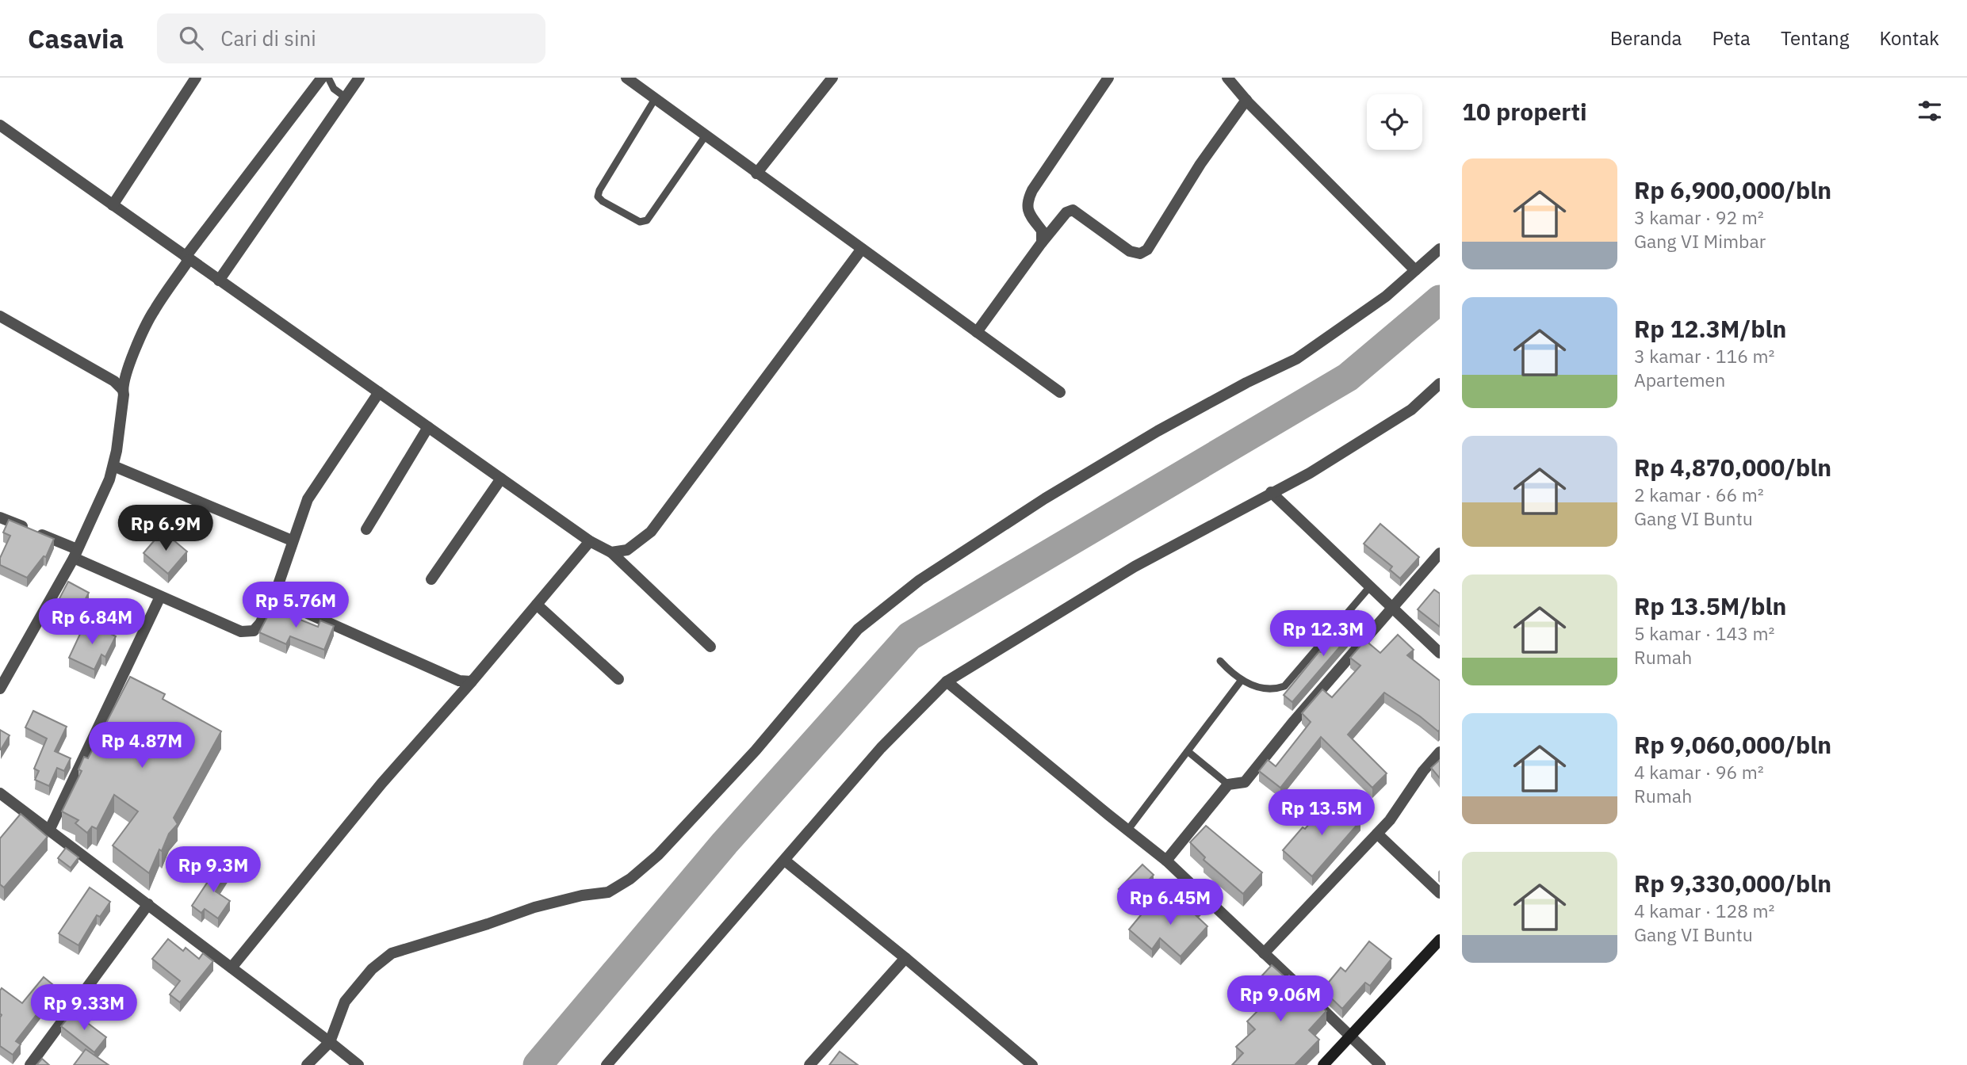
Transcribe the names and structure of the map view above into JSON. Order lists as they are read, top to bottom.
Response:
{
  "page": {
    "header": "Casavia",
    "search": "Cari di sini",
    "nav": [
      "Beranda",
      "Peta",
      "Tentang",
      "Kontak"
    ],
    "heading": "10 properti",
    "list": [
      {
        "name": "Rp 6,900,000/bln",
        "note": "3 kamar · 92 m² · Gang VI Mimbar"
      },
      {
        "name": "Rp 12.3M/bln",
        "note": "3 kamar · 116 m² · Apartemen"
      },
      {
        "name": "Rp 4,870,000/bln",
        "note": "2 kamar · 66 m² · Gang VI Buntu"
      },
      {
        "name": "Rp 13.5M/bln",
        "note": "5 kamar · 143 m² · Rumah"
      },
      {
        "name": "Rp 9,060,000/bln",
        "note": "4 kamar · 96 m² · Rumah"
      },
      {
        "name": "Rp 9,330,000/bln",
        "note": "4 kamar · 128 m² · Gang VI Buntu"
      }
    ],
    "price": [
      "Rp 6.9M",
      "Rp 5.76M",
      "Rp 6.84M",
      "Rp 12.3M",
      "Rp 4.87M",
      "Rp 13.5M",
      "Rp 9.3M",
      "Rp 6.45M",
      "Rp 9.06M",
      "Rp 9.33M"
    ]
  }
}
